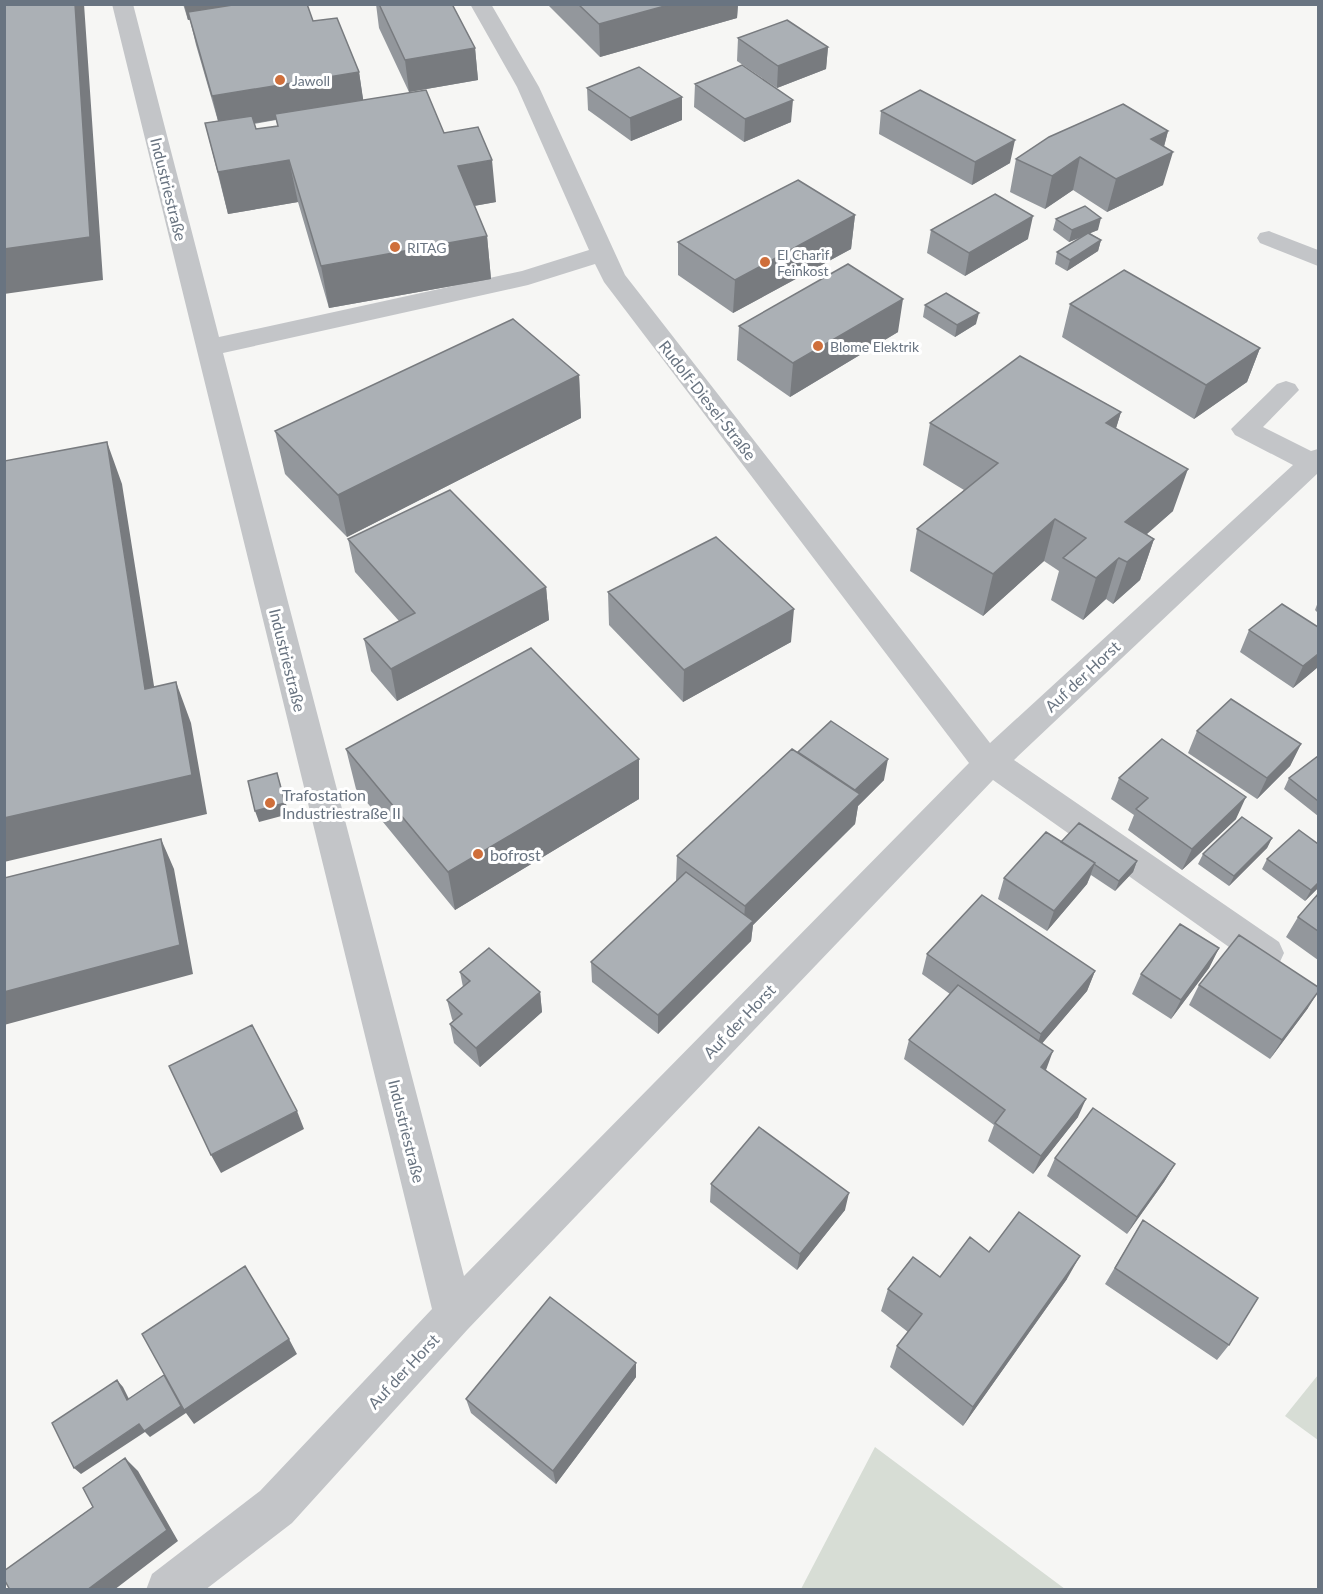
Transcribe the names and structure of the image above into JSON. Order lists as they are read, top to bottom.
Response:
{
  "streets": {
    "street": ["Industriestraße", "Rudolf-Diesel-Straße", "Auf der Horst"]
  },
  "crossings": [
    ["Industriestraße", "Auf der Horst"],
    ["Rudolf-Diesel-Straße", "Auf der Horst"]
  ],
  "places": [
    "Jawoll",
    "RITAG",
    "El Charif Feinkost",
    "Blome Elektrik",
    "Trafostation Industriestraße II",
    "bofrost"
  ]
}
